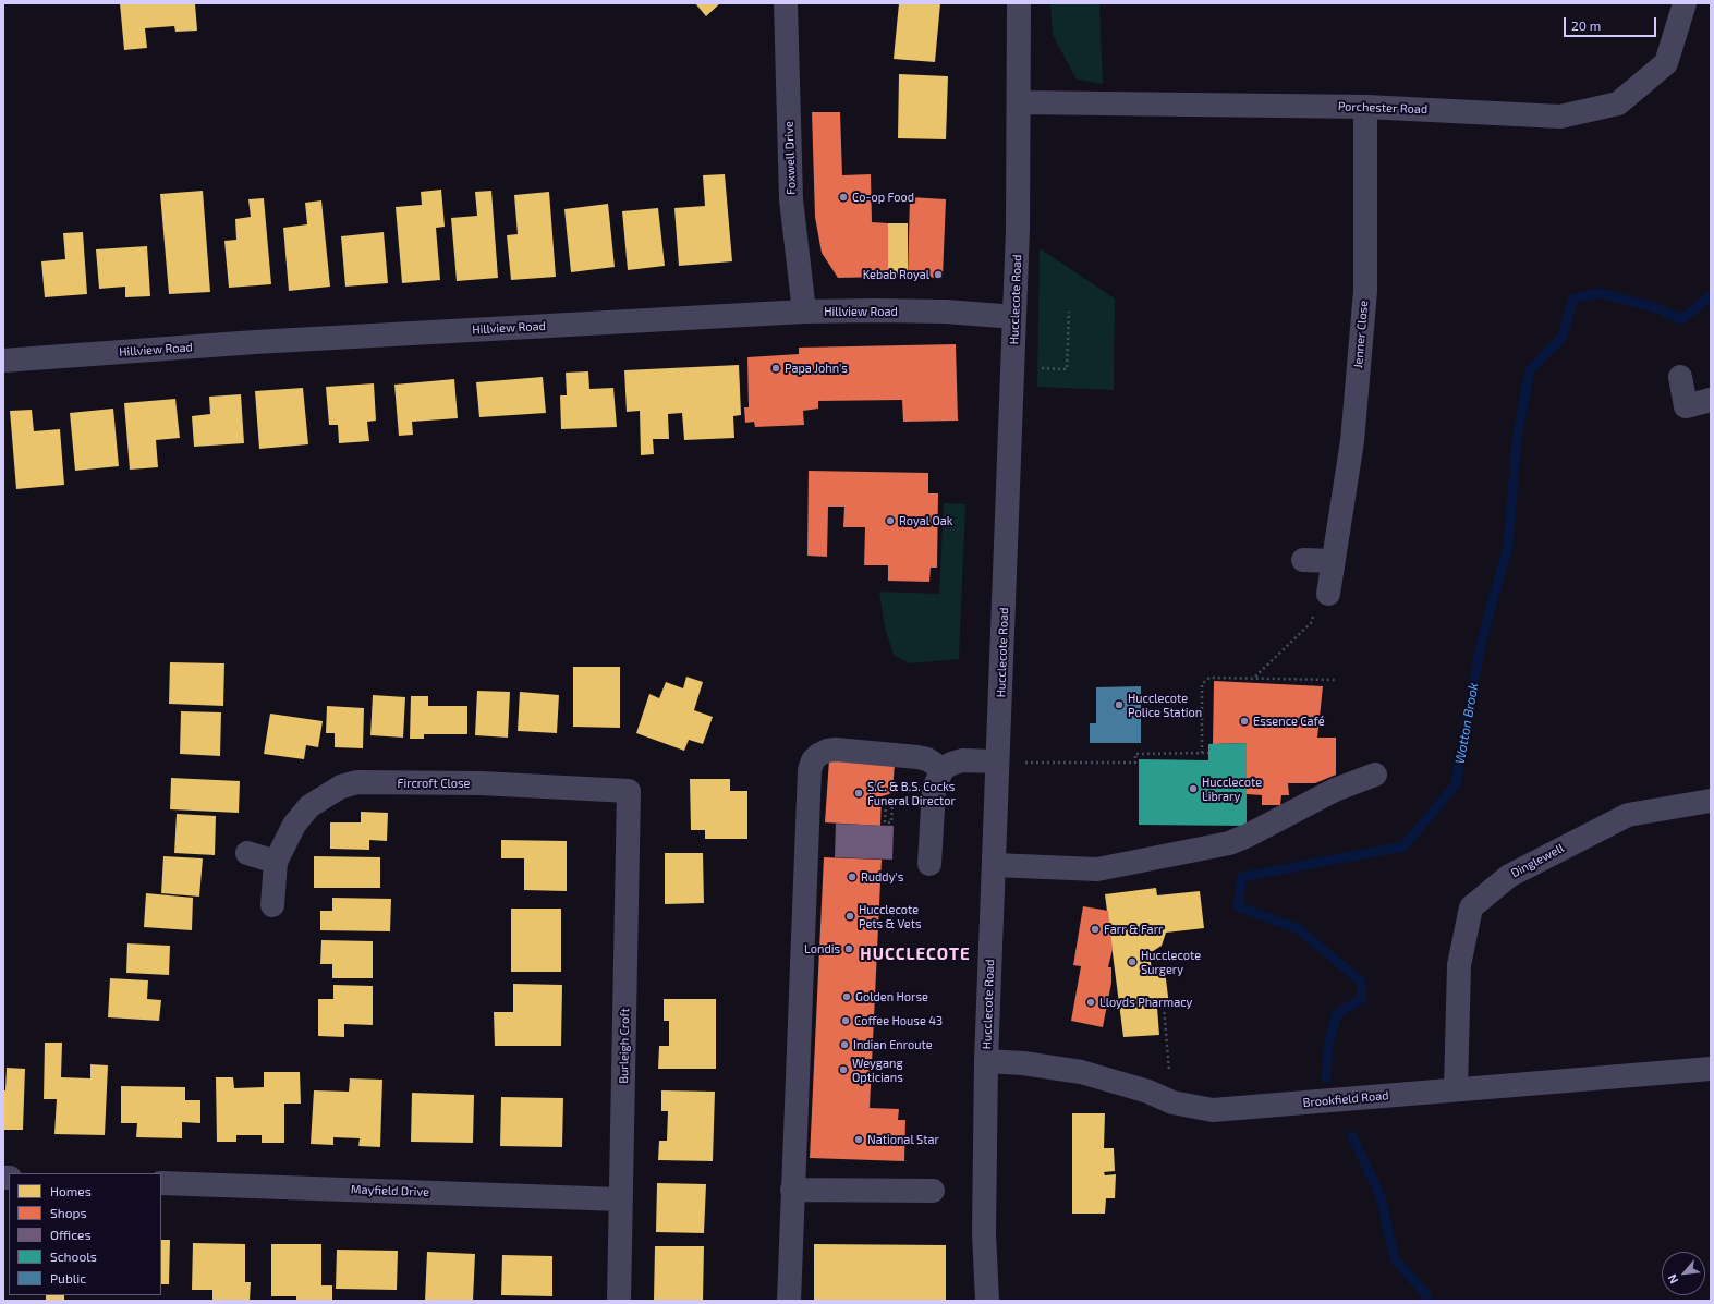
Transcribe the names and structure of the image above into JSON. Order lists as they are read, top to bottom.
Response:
{
  "streets": {
    "street": [
      "Porchester Road",
      "Foxwell Drive",
      "Hucclecote Road",
      "Hillview Road",
      "Jenner Close",
      "Fircroft Close",
      "Dinglewell",
      "Burleigh Croft",
      "Brookfield Road",
      "Mayfield Drive"
    ]
  },
  "crossings": [
    ["Porchester Road", "Hucclecote Road"],
    ["Porchester Road", "Jenner Close"],
    ["Foxwell Drive", "Hillview Road"],
    ["Hucclecote Road", "Hillview Road"],
    ["Hucclecote Road", "Brookfield Road"],
    ["Fircroft Close", "Burleigh Croft"],
    ["Dinglewell", "Brookfield Road"],
    ["Burleigh Croft", "Mayfield Drive"]
  ],
  "districts": ["HUCCLECOTE"],
  "water": ["Wotton Brook"],
  "places": [
    "Co-op Food",
    "Kebab Royal",
    "Papa John's",
    "Royal Oak",
    "Hucclecote Police Station",
    "Essence Café",
    "Hucclecote Library",
    "S.C. & B.S. Cocks Funeral Director",
    "Ruddy's",
    "Hucclecote Pets & Vets",
    "Farr & Farr",
    "Londis",
    "Hucclecote Surgery",
    "Golden Horse",
    "Lloyds Pharmacy",
    "Coffee House 43",
    "Indian Enroute",
    "Weygang Opticians",
    "National Star"
  ],
  "legend": [
    "Homes",
    "Shops",
    "Offices",
    "Schools",
    "Public"
  ],
  "scale_bar": "20 m",
  "north": "bottom left"
}
